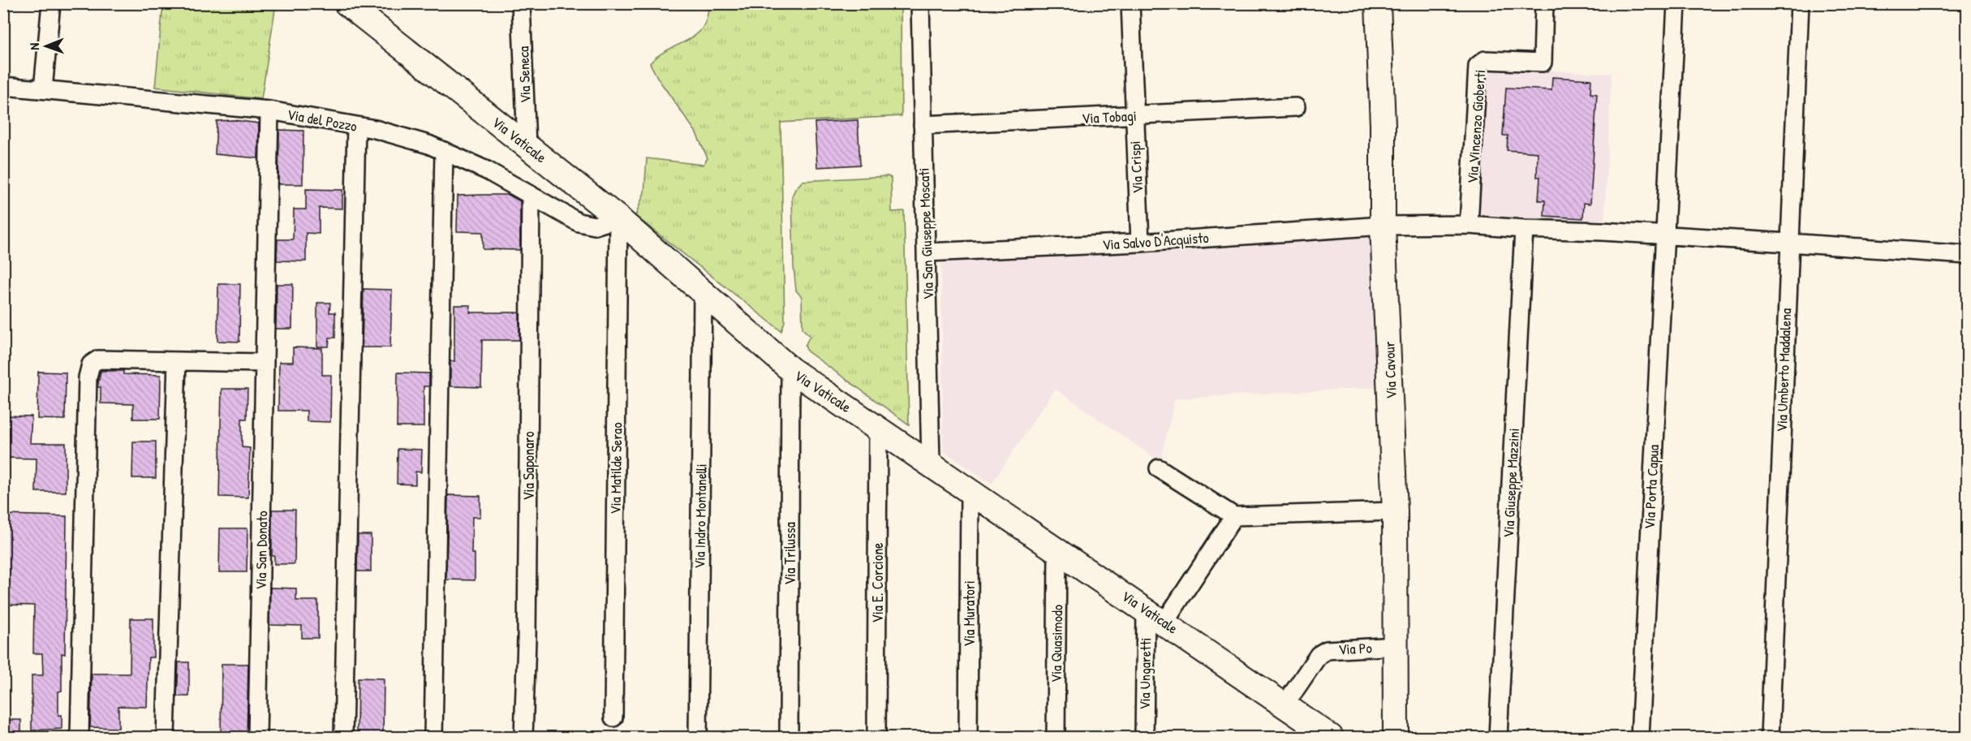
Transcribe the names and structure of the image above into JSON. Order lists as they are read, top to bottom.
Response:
{
  "streets": {
    "street": [
      "Via Seneca",
      "Via Tobagi",
      "Via del Pozzo",
      "Via Vincenzo Gioberti",
      "Via Vaticale",
      "Via Crispi",
      "Via San Giuseppe Moscati",
      "Via Salvo D'Acquisto",
      "Via Cavour",
      "Via Umberto Maddalena",
      "Via Saponaro",
      "Via Matilde Serao",
      "Via Giuseppe Mazzini",
      "Via Porta Capua",
      "Via Indro Montanelli",
      "Via San Donato",
      "Via Trilussa",
      "Via E. Corcione",
      "Via Muratori",
      "Via Quasimodo",
      "Via Po",
      "Via Ungaretti"
    ]
  },
  "crossings": [
    ["Via Seneca", "Via Vaticale"],
    ["Via Tobagi", "Via Crispi"],
    ["Via Tobagi", "Via San Giuseppe Moscati"],
    ["Via del Pozzo", "Via Vaticale"],
    ["Via del Pozzo", "Via Saponaro"],
    ["Via del Pozzo", "Via Matilde Serao"],
    ["Via del Pozzo", "Via San Donato"],
    ["Via Vincenzo Gioberti", "Via Salvo D'Acquisto"],
    ["Via Vaticale", "Via San Giuseppe Moscati"],
    ["Via Vaticale", "Via Matilde Serao"],
    ["Via Vaticale", "Via Indro Montanelli"],
    ["Via Vaticale", "Via Trilussa"],
    ["Via Vaticale", "Via E. Corcione"],
    ["Via Vaticale", "Via Muratori"],
    ["Via Vaticale", "Via Quasimodo"],
    ["Via Vaticale", "Via Po"],
    ["Via Vaticale", "Via Ungaretti"],
    ["Via Crispi", "Via Salvo D'Acquisto"],
    ["Via San Giuseppe Moscati", "Via Salvo D'Acquisto"],
    ["Via Salvo D'Acquisto", "Via Cavour"],
    ["Via Salvo D'Acquisto", "Via Umberto Maddalena"],
    ["Via Salvo D'Acquisto", "Via Giuseppe Mazzini"],
    ["Via Salvo D'Acquisto", "Via Porta Capua"],
    ["Via Cavour", "Via Po"]
  ],
  "north": "left"
}
